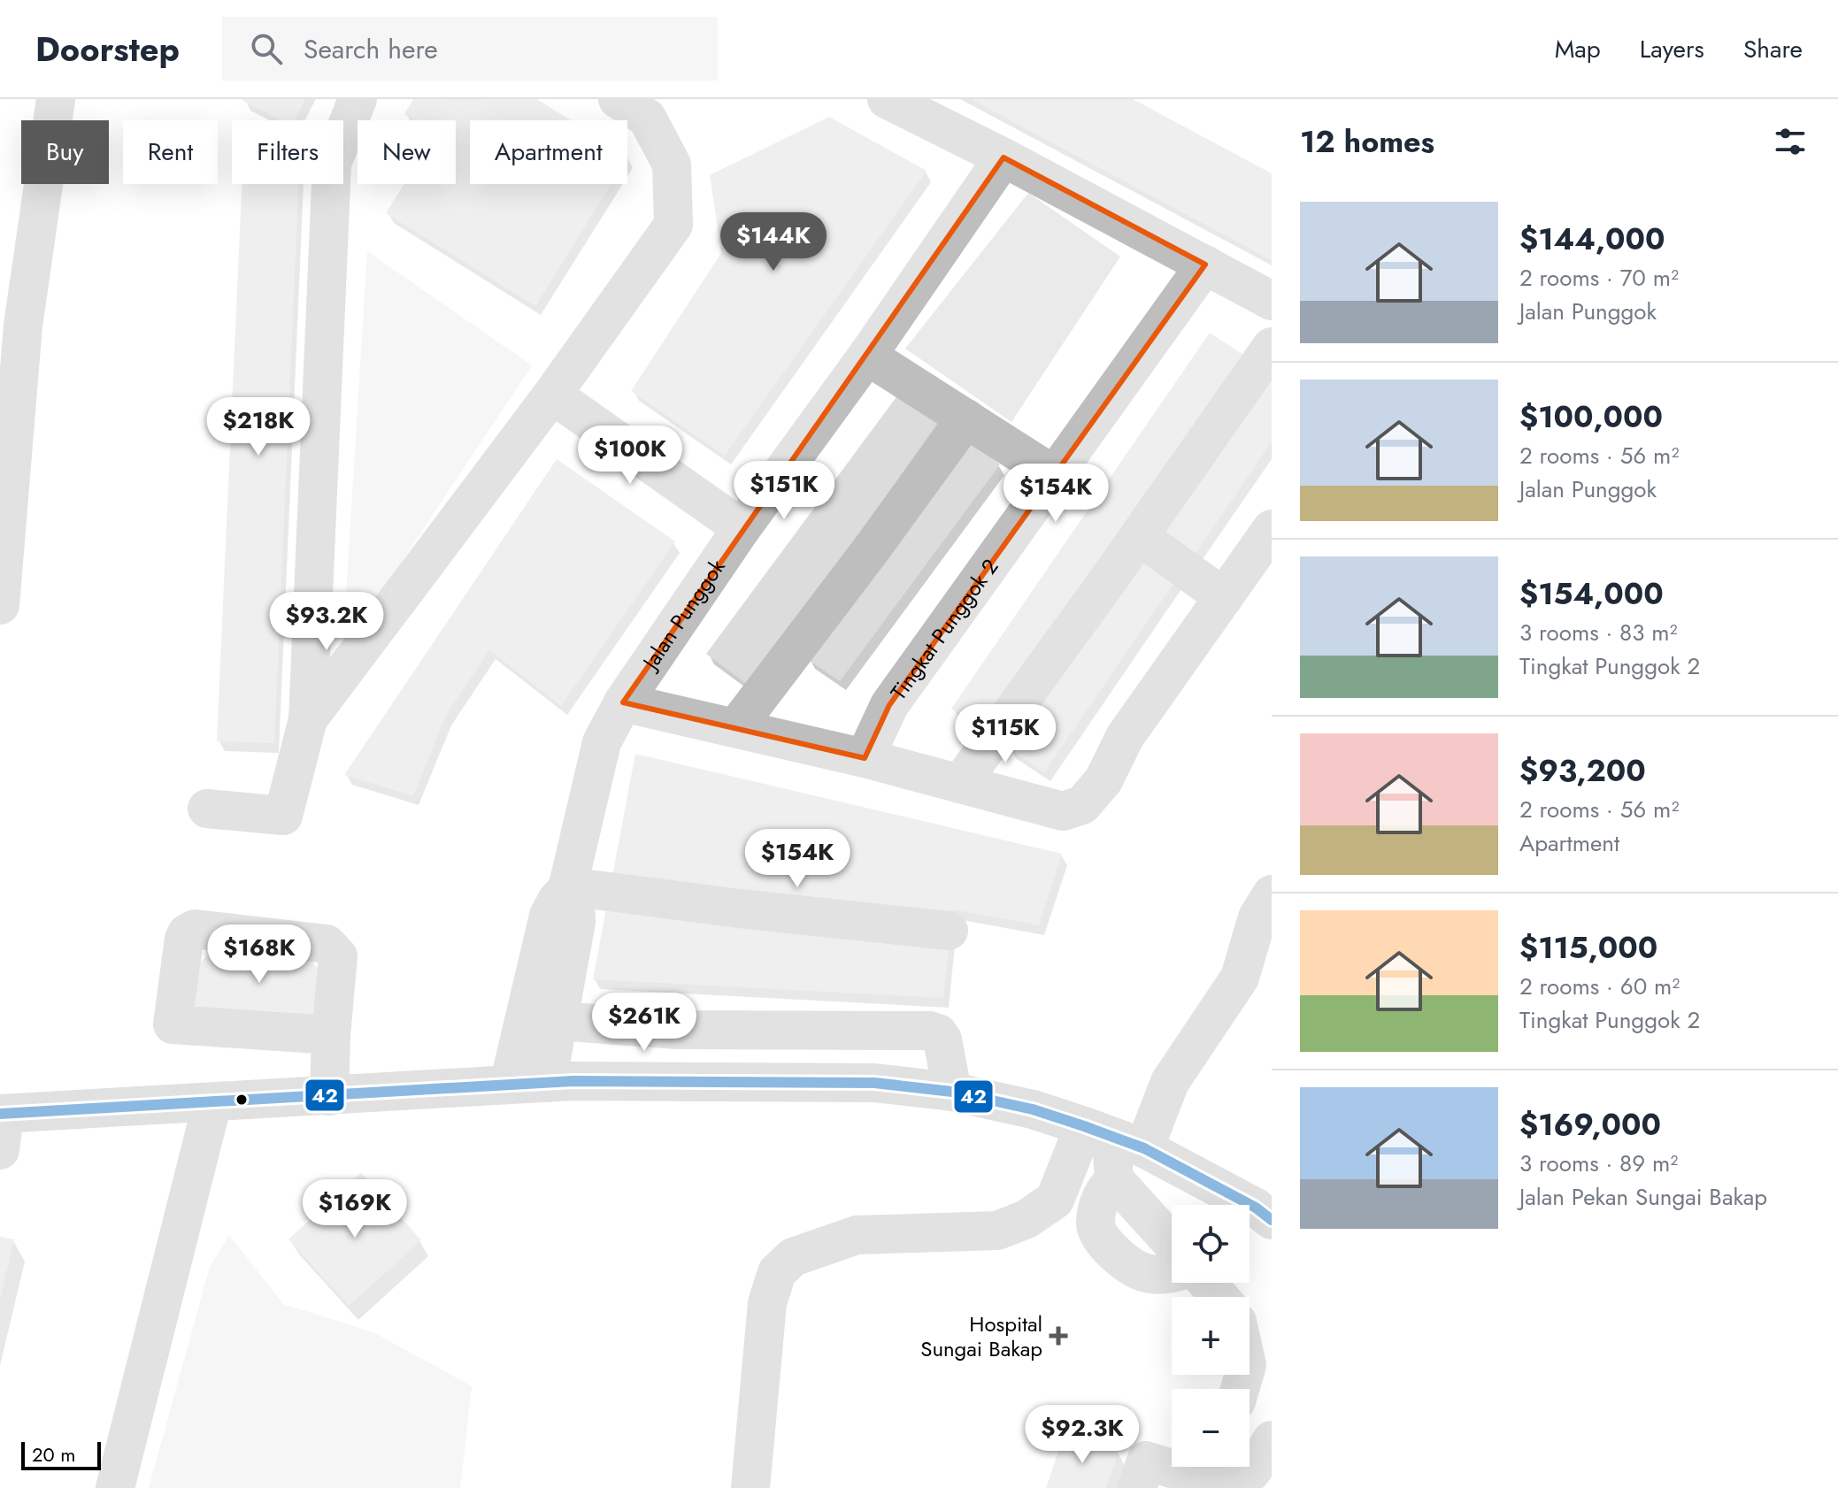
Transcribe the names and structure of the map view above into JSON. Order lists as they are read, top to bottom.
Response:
{
  "streets": {
    "street": ["Jalan Punggok", "Tingkat Punggok 2"]
  },
  "places": {
    "health": ["Hospital Sungai Bakap"]
  },
  "lines": ["transit line 42"],
  "scale_bar": "20 m",
  "page": {
    "header": "Doorstep",
    "search": "Search here",
    "nav": ["Map", "Layers", "Share"],
    "heading": "12 homes",
    "chip": [
      "Buy",
      "Rent",
      "Filters",
      "New",
      "Apartment"
    ],
    "list": [
      {
        "name": "$144,000",
        "note": "2 rooms · 70 m² · Jalan Punggok"
      },
      {
        "name": "$100,000",
        "note": "2 rooms · 56 m² · Jalan Punggok"
      },
      {
        "name": "$154,000",
        "note": "3 rooms · 83 m² · Tingkat Punggok 2"
      },
      {
        "name": "$93,200",
        "note": "2 rooms · 56 m² · Apartment"
      },
      {
        "name": "$115,000",
        "note": "2 rooms · 60 m² · Tingkat Punggok 2"
      },
      {
        "name": "$169,000",
        "note": "3 rooms · 89 m² · Jalan Pekan Sungai Bakap"
      }
    ],
    "price": [
      "$144K",
      "$218K",
      "$100K",
      "$151K",
      "$154K",
      "$93.2K",
      "$115K",
      "$154K",
      "$168K",
      "$261K",
      "$169K",
      "$92.3K"
    ],
    "map_buttons": ["+", "−"],
    "scale": "20 m"
  }
}
